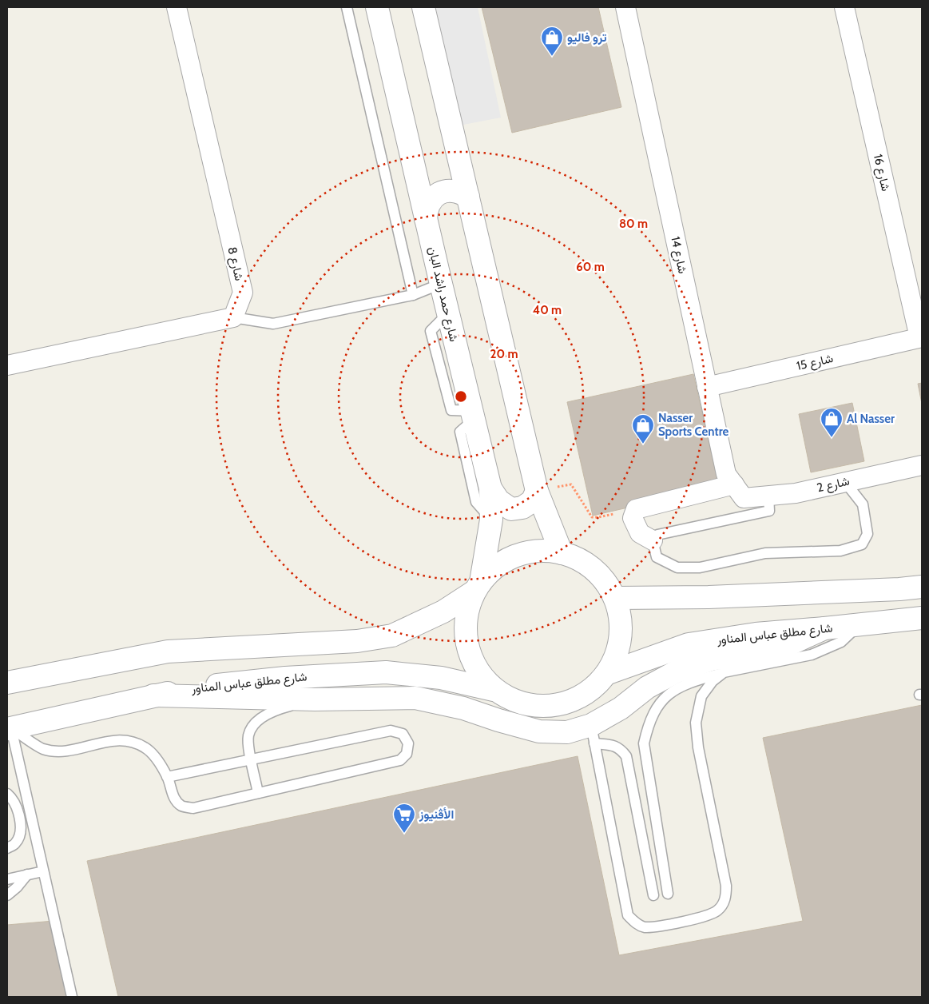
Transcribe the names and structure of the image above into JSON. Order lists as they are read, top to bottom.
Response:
{
  "streets": {
    "street": [
      "شارع 16",
      "شارع 14",
      "شارع 8",
      "شارع حمد راشد البان",
      "شارع 15",
      "شارع 2",
      "شارع مطلق عباس المناور"
    ]
  },
  "crossings": [
    ["شارع 16", "شارع 15"],
    ["شارع 14", "شارع 15"],
    ["شارع 14", "شارع 2"],
    ["شارع حمد راشد البان", "شارع مطلق عباس المناور"]
  ],
  "places": {
    "shop": ["ترو فاليو", "Al Nasser", "Nasser Sports Centre"],
    "supermarket": ["الأڤنيوز"]
  },
  "rings": [
    "80 m",
    "60 m",
    "40 m",
    "20 m"
  ]
}
